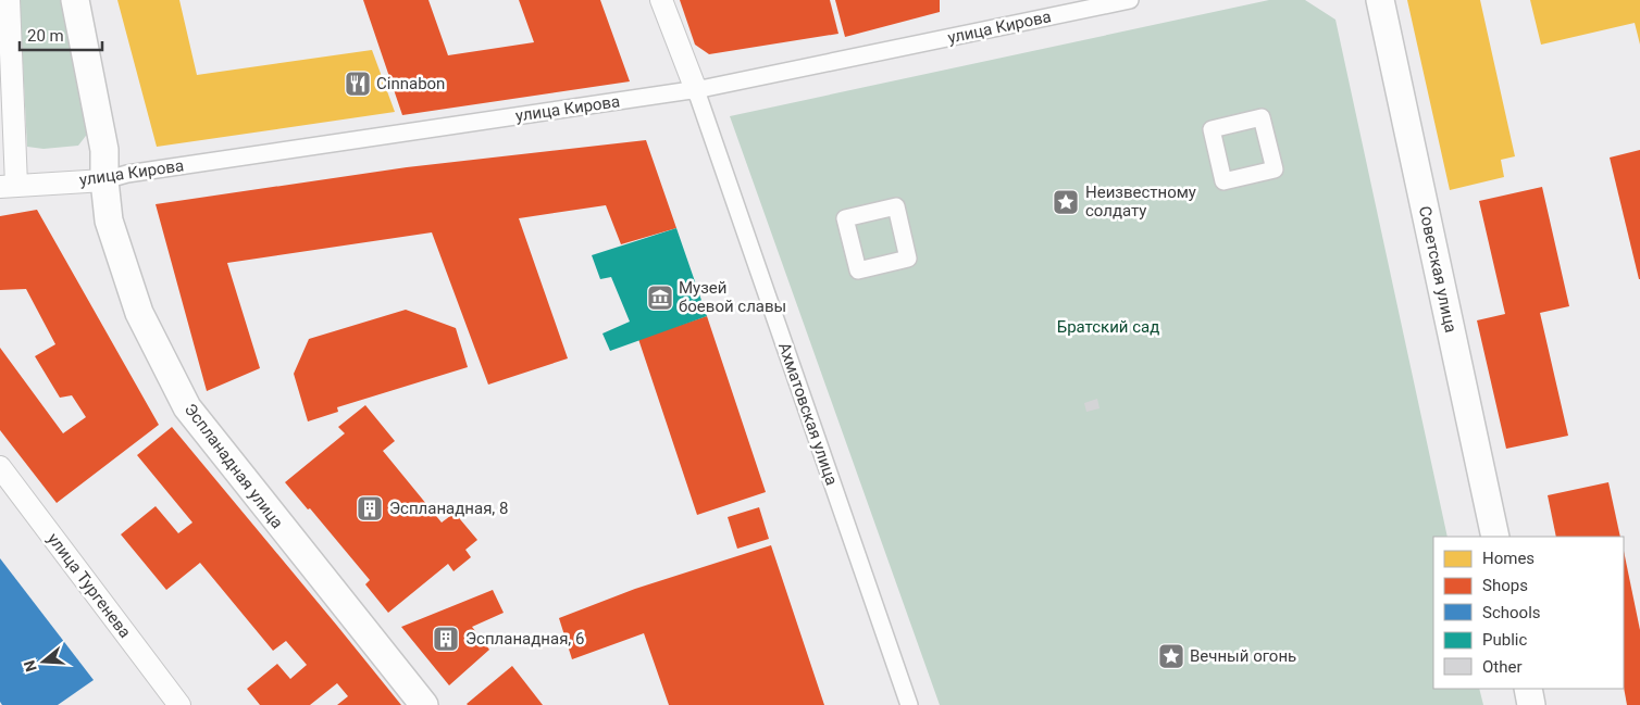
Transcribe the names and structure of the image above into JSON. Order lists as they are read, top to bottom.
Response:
{
  "streets": {
    "street": [
      "улица Кирова",
      "Советская улица",
      "Ахматовская улица",
      "Эспланадная улица",
      "улица Тургенева"
    ]
  },
  "crossings": [
    ["улица Кирова", "Ахматовская улица"],
    ["улица Кирова", "Эспланадная улица"]
  ],
  "parks": ["Братский сад"],
  "places": {
    "restaurant": ["Cinnabon"],
    "place": ["Неизвестному солдату", "Вечный огонь"],
    "museum": ["Музей боевой славы"],
    "building": ["Эспланадная, 8", "Эспланадная, 6"]
  },
  "legend": [
    "Homes",
    "Shops",
    "Schools",
    "Public",
    "Other"
  ],
  "scale_bar": "20 m",
  "north": "left"
}
